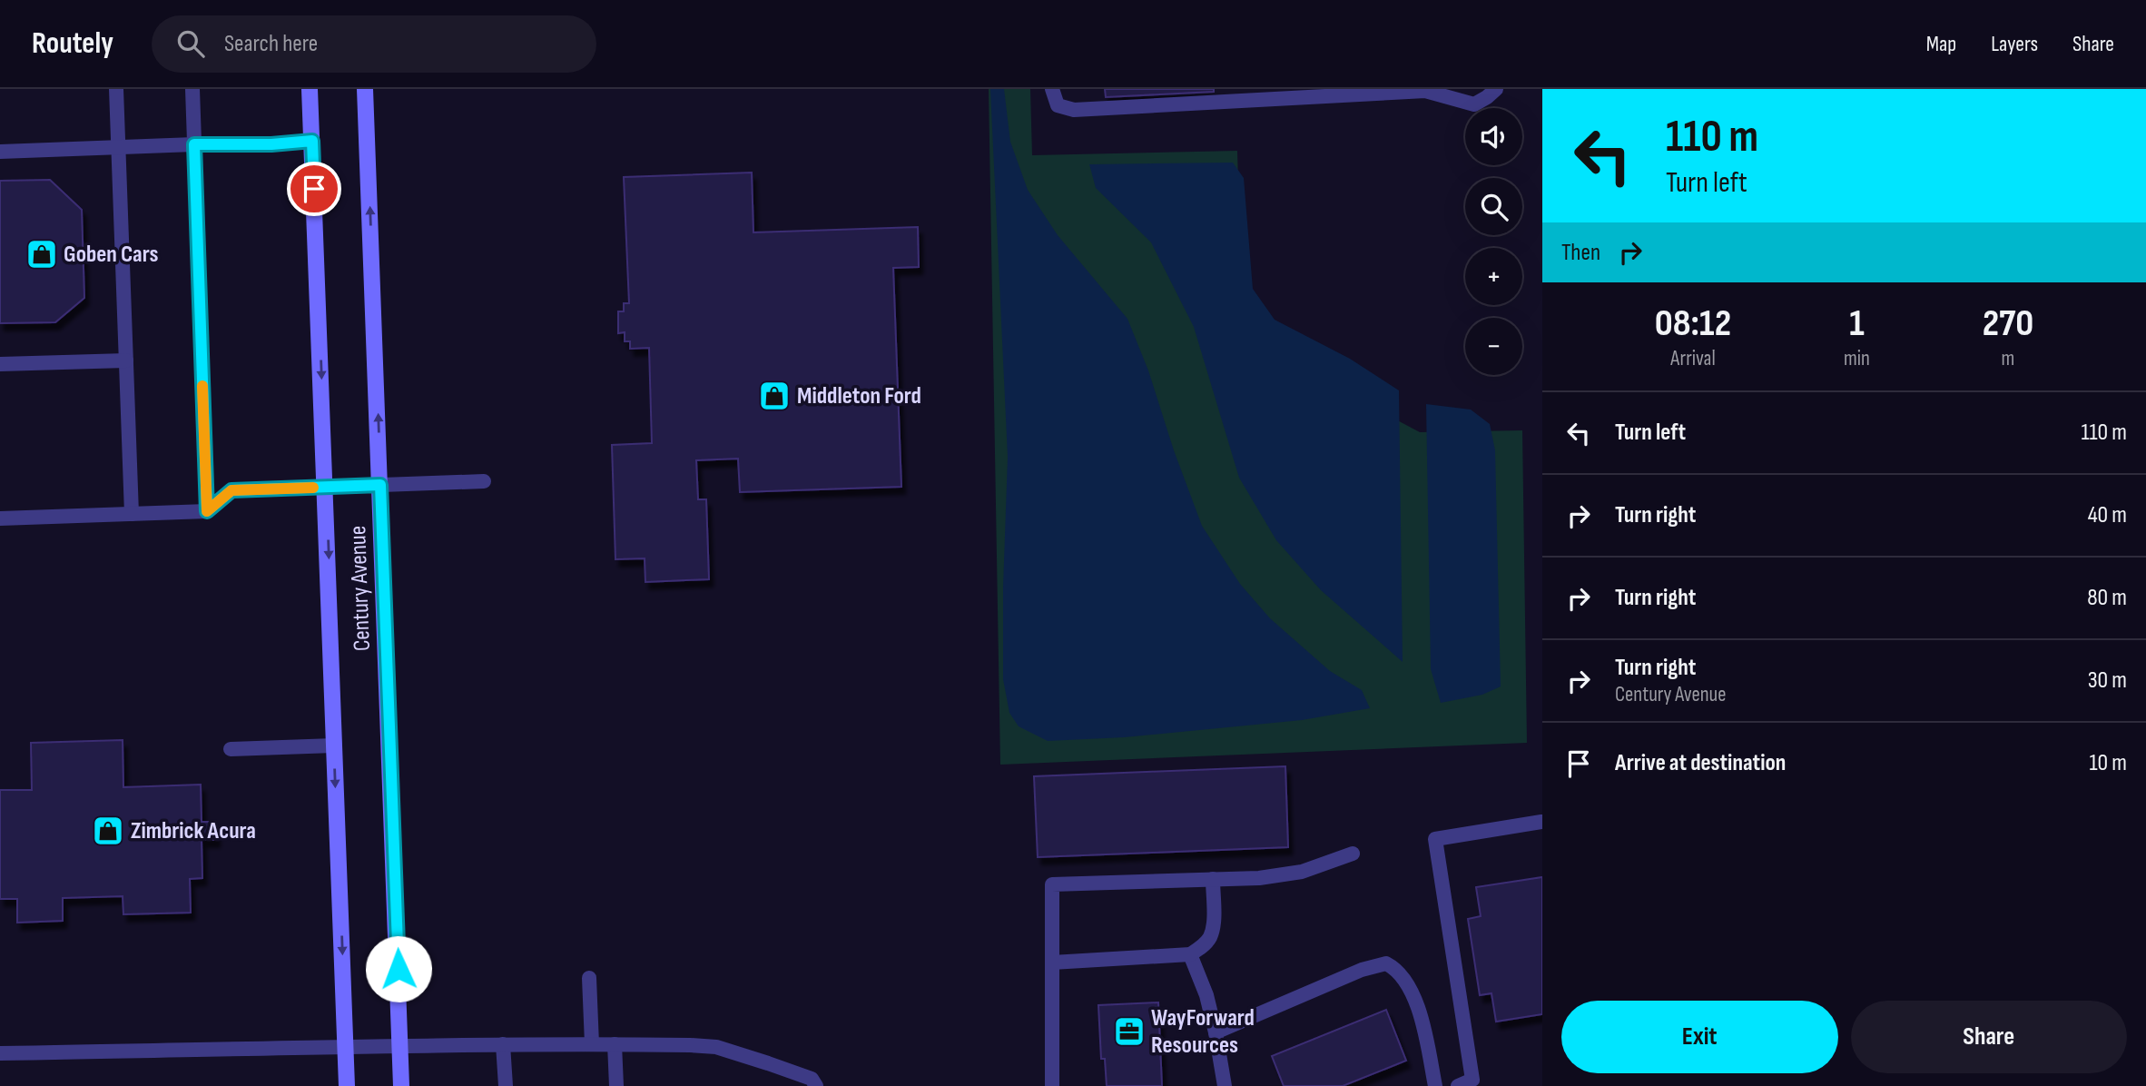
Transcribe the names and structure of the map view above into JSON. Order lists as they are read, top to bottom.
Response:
{
  "streets": {
    "main road": ["Century Avenue"]
  },
  "places": {
    "shop": ["Goben Cars", "Middleton Ford", "Zimbrick Acura"],
    "office": ["WayForward Resources"]
  },
  "page": {
    "header": "Routely",
    "search": "Search here",
    "nav": ["Map", "Layers", "Share"],
    "turn": ["110 m", "Turn left"],
    "map_buttons": ["+", "−"],
    "then": "Then",
    "eta": [
      "08:12",
      "Arrival",
      "1",
      "min",
      "270",
      "m"
    ],
    "list": [
      {
        "name": "Turn left",
        "value": "110 m"
      },
      {
        "name": "Turn right",
        "value": "40 m"
      },
      {
        "name": "Turn right",
        "value": "80 m"
      },
      {
        "name": "Turn right",
        "note": "Century Avenue",
        "value": "30 m"
      },
      {
        "name": "Arrive at destination",
        "value": "10 m"
      }
    ],
    "buttons": ["Exit", "Share"]
  }
}
